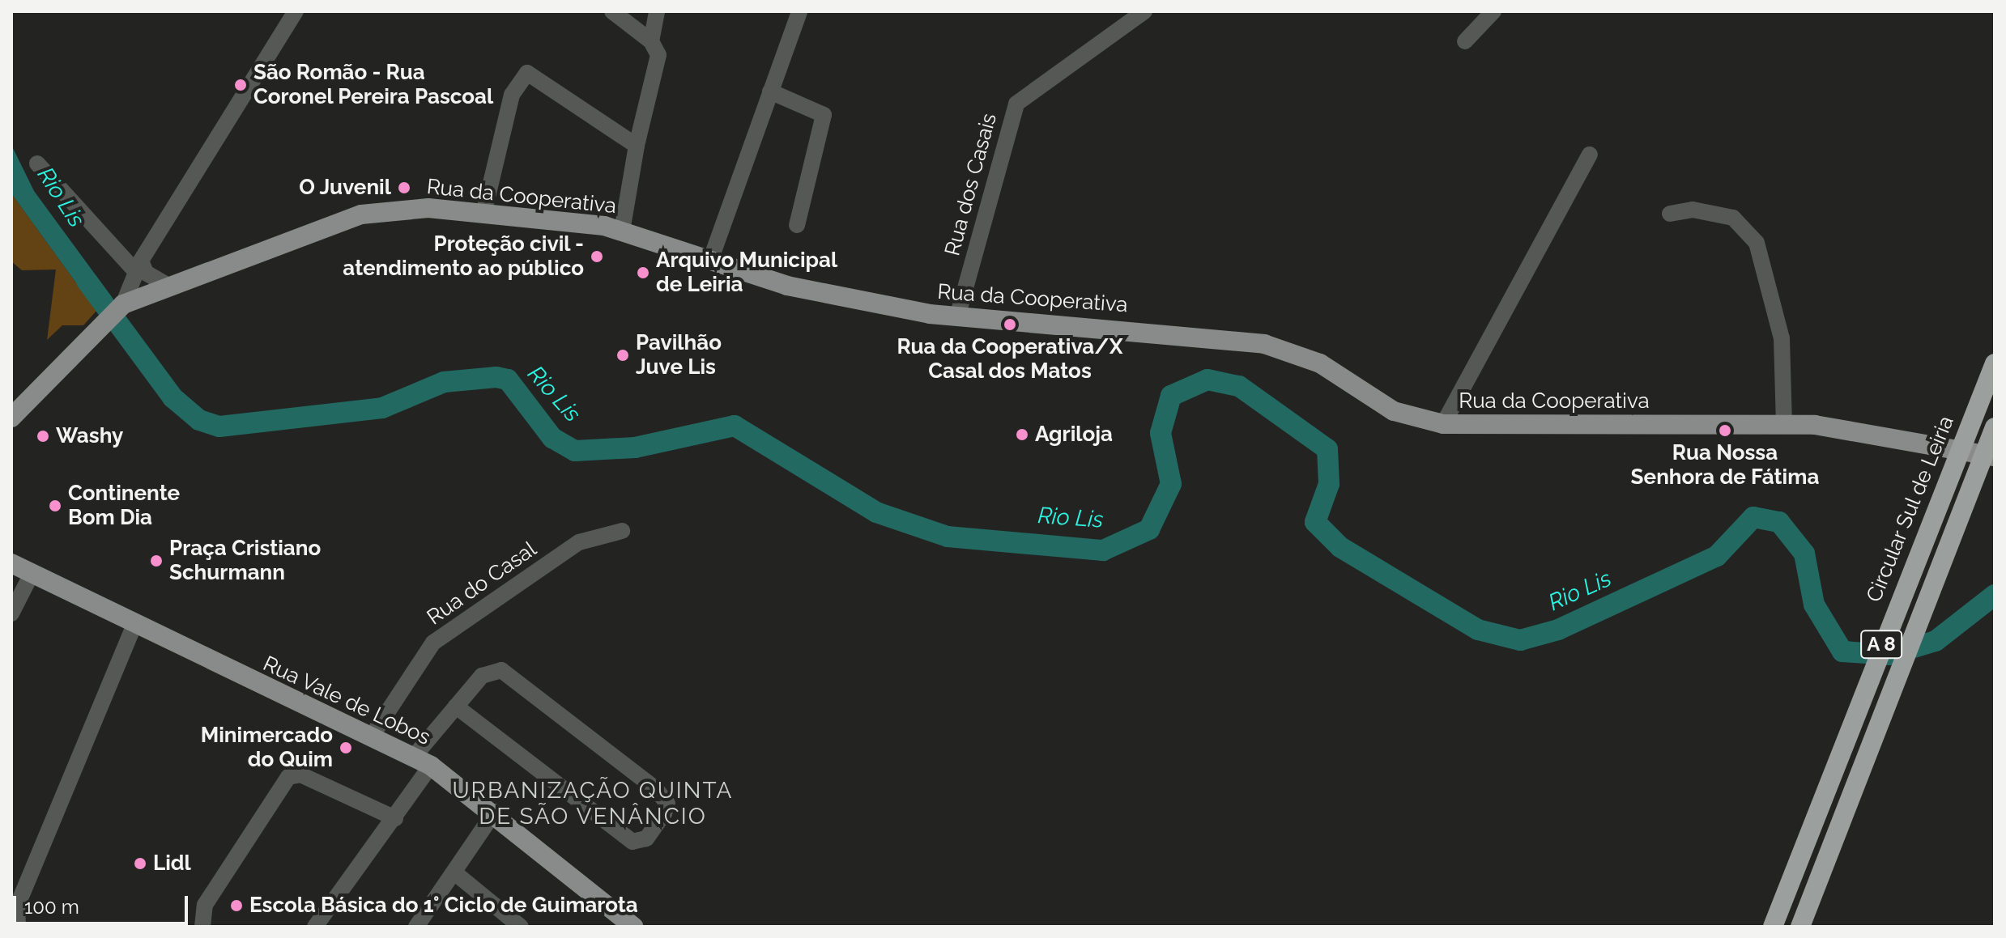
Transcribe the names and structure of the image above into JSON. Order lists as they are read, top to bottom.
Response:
{
  "streets": {
    "highway": ["Circular Sul de Leiria", "A 8"],
    "main road": ["Rua da Cooperativa", "Rua Vale de Lobos"],
    "street": ["Rua dos Casais", "Rua do Casal"]
  },
  "crossings": [
    ["Rua dos Casais", "Rua da Cooperativa"],
    ["Rua do Casal", "Rua Vale de Lobos"]
  ],
  "districts": ["URBANIZAÇÃO QUINTA DE SÃO VENÂNCIO"],
  "water": ["Rio Lis"],
  "places": [
    "São Romão - Rua Coronel Pereira Pascoal",
    "O Juvenil",
    "Proteção civil - atendimento ao público",
    "Arquivo Municipal de Leiria",
    "Rua da Cooperativa/X Casal dos Matos",
    "Pavilhão Juve Lis",
    "Rua Nossa Senhora de Fátima",
    "Agriloja",
    "Washy",
    "Continente Bom Dia",
    "Praça Cristiano Schurmann",
    "Minimercado do Quim",
    "Lidl",
    "Escola Básica do 1° Ciclo de Guimarota"
  ],
  "scale_bar": "100 m"
}
